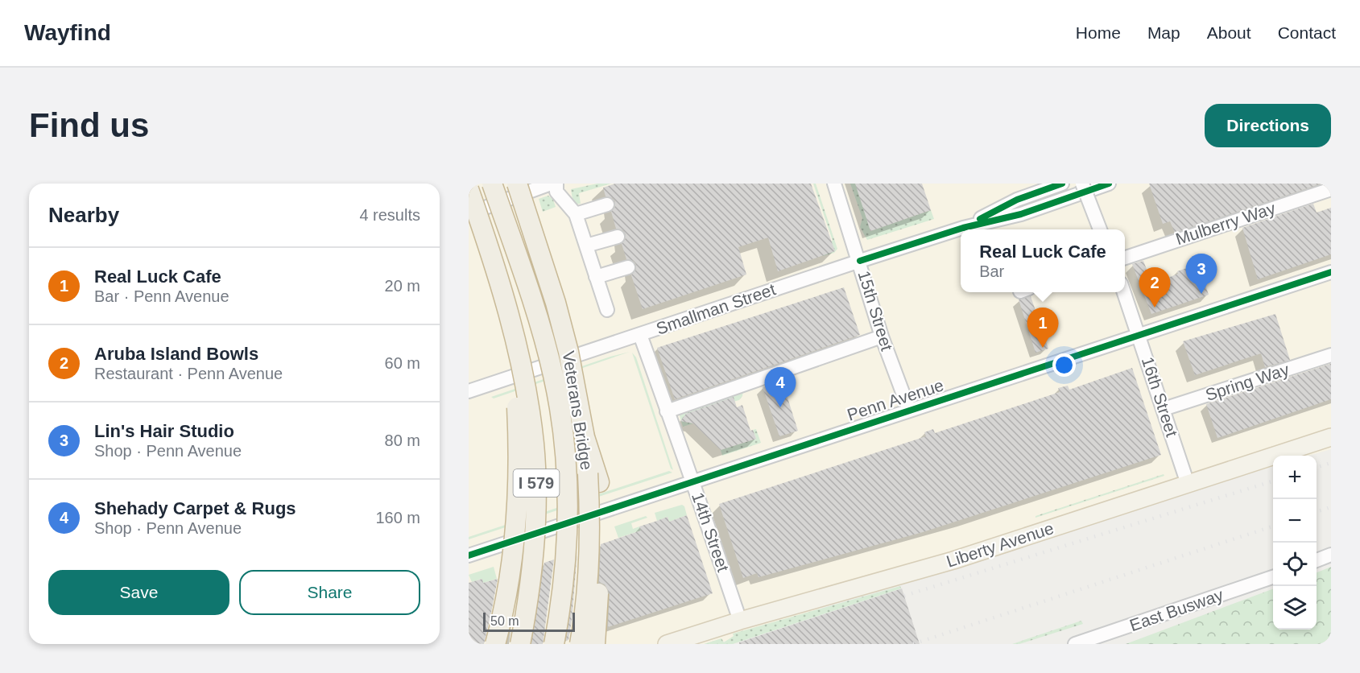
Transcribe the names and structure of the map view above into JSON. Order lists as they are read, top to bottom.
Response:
{
  "streets": {
    "highway": ["Veterans Bridge", "I 579"],
    "main road": ["Liberty Avenue"],
    "street": [
      "Mulberry Way",
      "Smallman Street",
      "15th Street",
      "Spring Way",
      "16th Street",
      "Penn Avenue",
      "14th Street",
      "East Busway"
    ]
  },
  "crossings": [
    ["Smallman Street", "15th Street"],
    ["Smallman Street", "14th Street"],
    ["15th Street", "Penn Avenue"],
    ["Spring Way", "16th Street"],
    ["16th Street", "Penn Avenue"],
    ["16th Street", "Liberty Avenue"],
    ["Penn Avenue", "14th Street"],
    ["14th Street", "Liberty Avenue"]
  ],
  "scale_bar": "50 m",
  "page": {
    "header": "Wayfind",
    "nav": [
      "Home",
      "Map",
      "About",
      "Contact"
    ],
    "buttons": [
      "Directions",
      ["Save", "Share"]
    ],
    "title": "Find us",
    "heading": ["Nearby", "4 results"],
    "popup": ["Real Luck Cafe", "Bar"],
    "list": [
      {
        "mark": "1",
        "name": "Real Luck Cafe",
        "note": "Bar · Penn Avenue",
        "value": "20 m"
      },
      {
        "mark": "2",
        "name": "Aruba Island Bowls",
        "note": "Restaurant · Penn Avenue",
        "value": "60 m"
      },
      {
        "mark": "3",
        "name": "Lin's Hair Studio",
        "note": "Shop · Penn Avenue",
        "value": "80 m"
      },
      {
        "mark": "4",
        "name": "Shehady Carpet & Rugs",
        "note": "Shop · Penn Avenue",
        "value": "160 m"
      }
    ],
    "pins": [
      "3",
      "2",
      "1",
      "4"
    ],
    "map_buttons": ["+", "−"],
    "scale": "50 m"
  }
}
